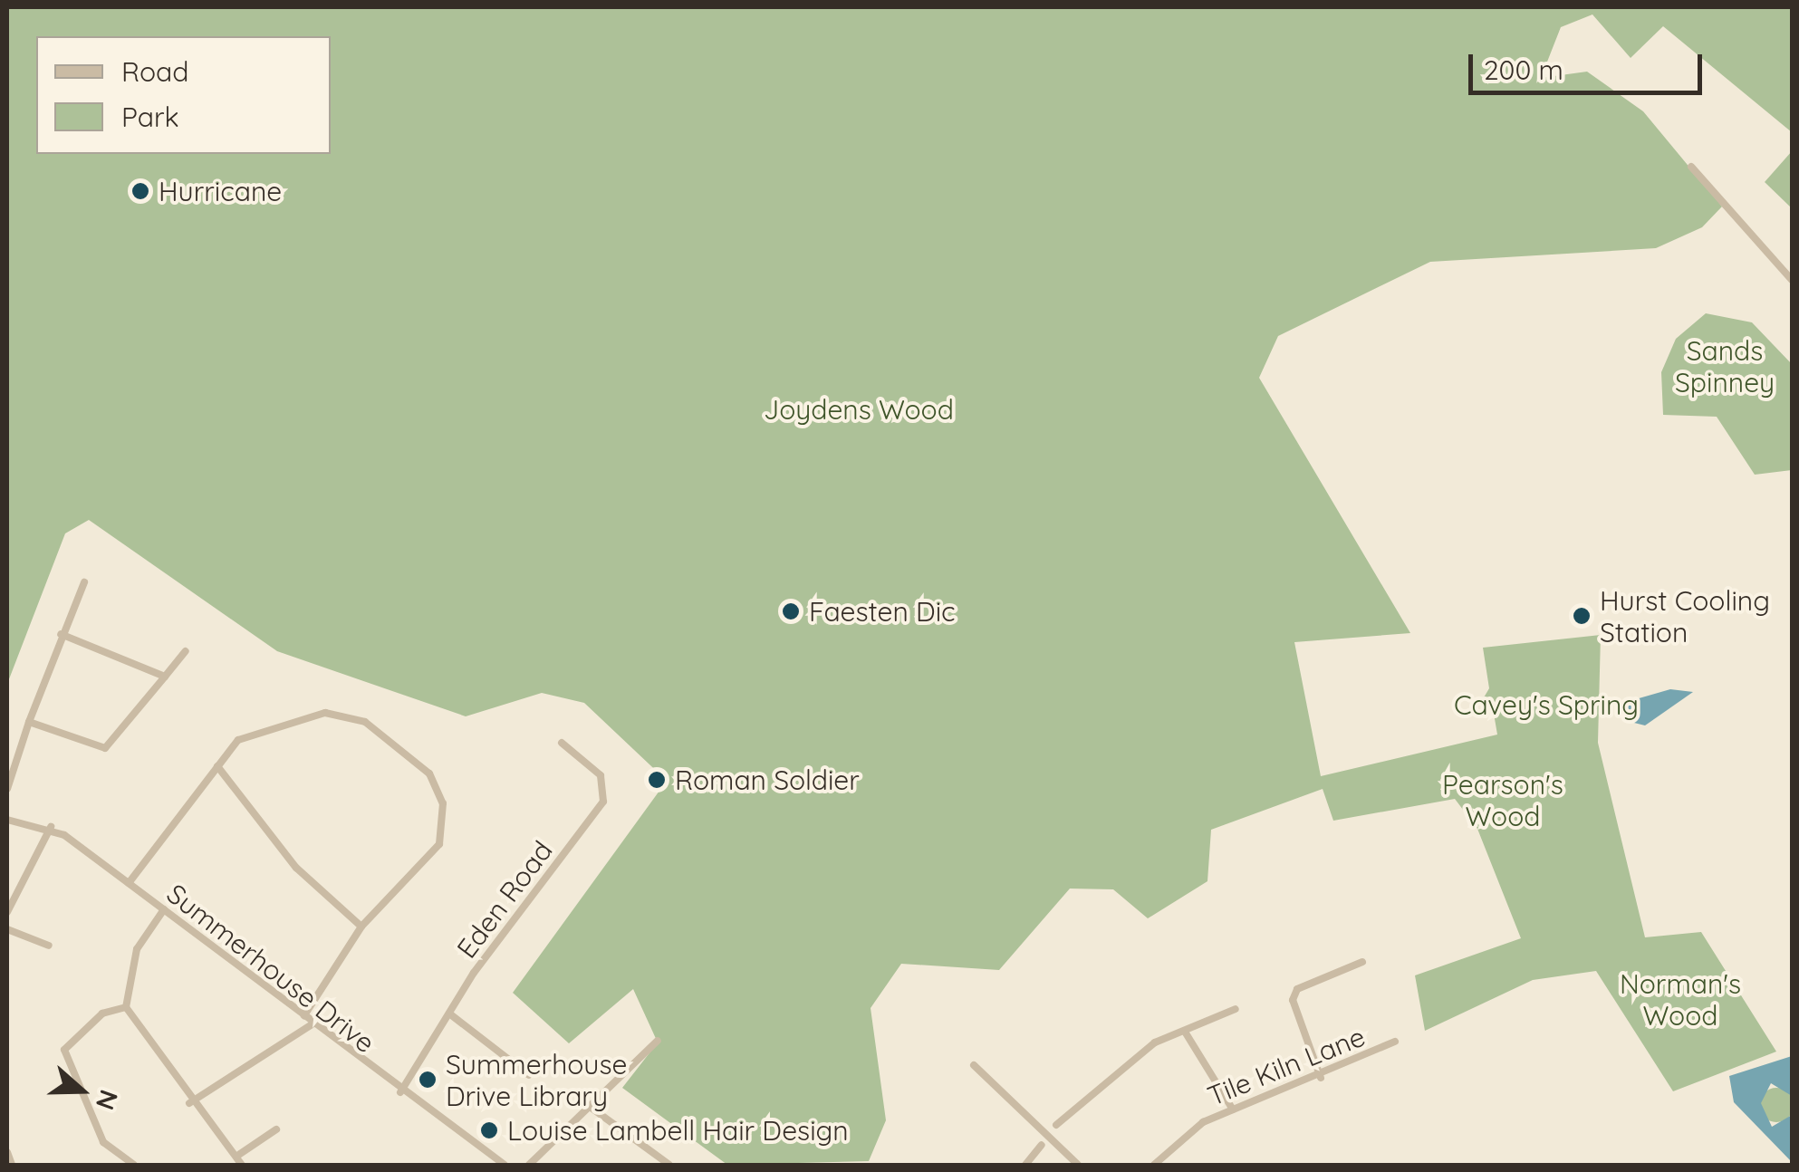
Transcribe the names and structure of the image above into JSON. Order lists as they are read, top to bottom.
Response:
{
  "streets": {
    "street": ["Eden Road", "Summerhouse Drive", "Tile Kiln Lane"]
  },
  "crossings": [
    ["Eden Road", "Summerhouse Drive"]
  ],
  "parks": [
    "Sands Spinney",
    "Joydens Wood",
    "Cavey's Spring",
    "Pearson's Wood",
    "Norman's Wood"
  ],
  "places": [
    "Hurricane",
    "Faesten Dic",
    "Hurst Cooling Station",
    "Roman Soldier",
    "Summerhouse Drive Library",
    "Louise Lambell Hair Design"
  ],
  "legend": ["Road", "Park"],
  "scale_bar": "200 m",
  "north": "right"
}
